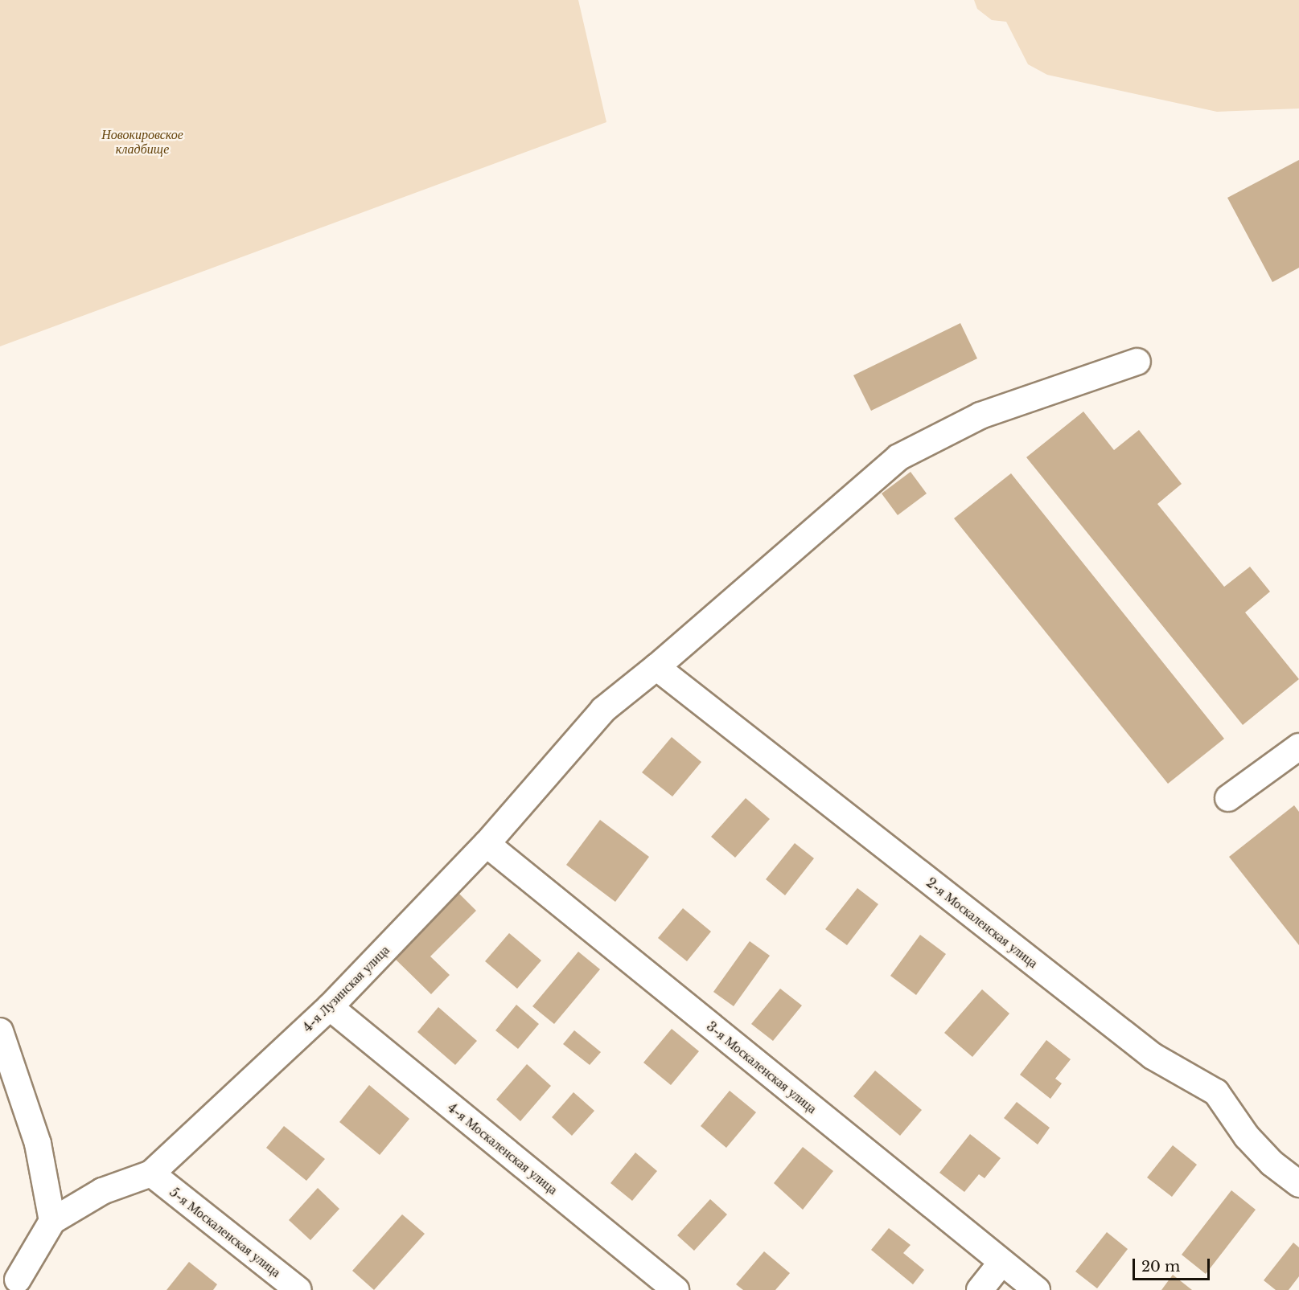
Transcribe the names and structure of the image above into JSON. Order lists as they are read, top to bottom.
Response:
{
  "streets": {
    "street": [
      "2-я Москаленская улица",
      "4-я Лузинская улица",
      "3-я Москаленская улица",
      "4-я Москаленская улица",
      "5-я Москаленская улица"
    ]
  },
  "crossings": [
    ["2-я Москаленская улица", "4-я Лузинская улица"],
    ["4-я Лузинская улица", "3-я Москаленская улица"],
    ["4-я Лузинская улица", "4-я Москаленская улица"],
    ["4-я Лузинская улица", "5-я Москаленская улица"]
  ],
  "parks": ["Новокировское кладбище"],
  "scale_bar": "20 m"
}
